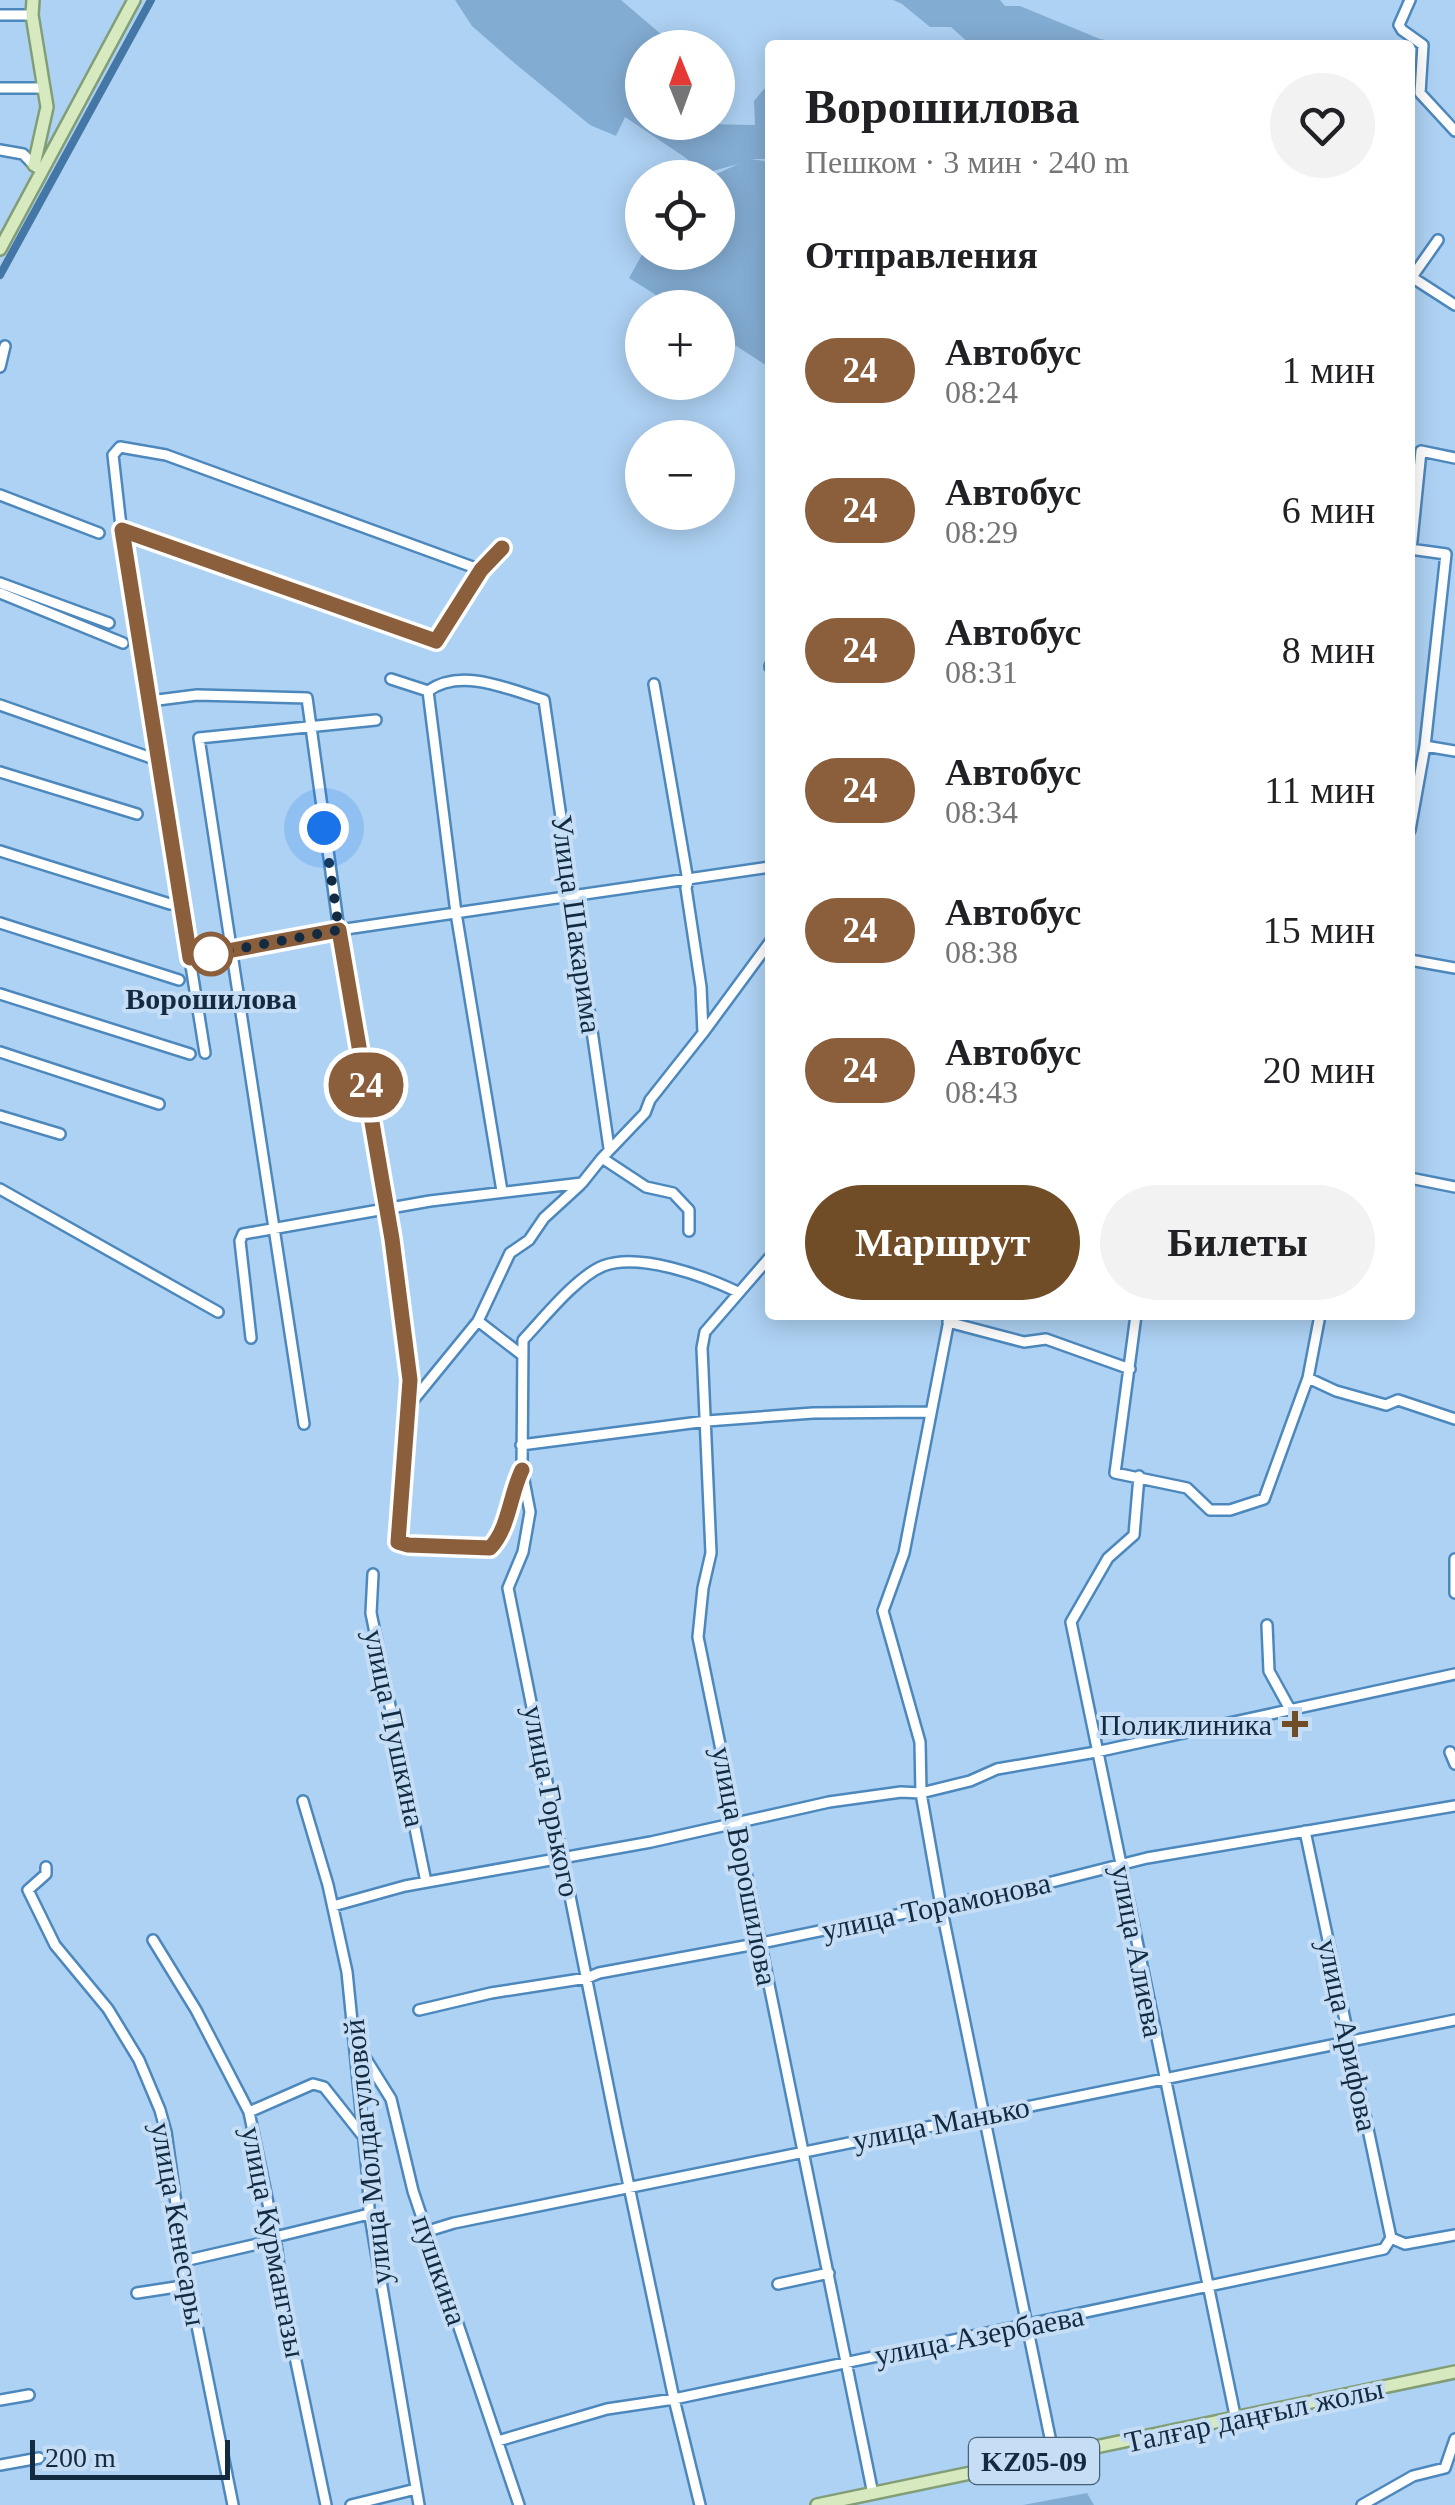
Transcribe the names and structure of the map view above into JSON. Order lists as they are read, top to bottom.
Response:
{
  "streets": {
    "main road": ["Талғар даңғыл жолы", "KZ05-09"],
    "street": [
      "Улица Шакарима",
      "улица Пушкина",
      "улица Горького",
      "улица Ворошилова",
      "улица Торамонова",
      "улица Алиева",
      "улица Арифова",
      "улица Манько",
      "улица Молдагуловой",
      "улица Кенесары",
      "улица Курмангазы",
      "пушкина",
      "улица Азербаева"
    ]
  },
  "crossings": [
    ["улица Горького", "улица Торамонова"],
    ["улица Горького", "улица Манько"],
    ["улица Горького", "улица Азербаева"],
    ["улица Ворошилова", "улица Торамонова"],
    ["улица Ворошилова", "улица Манько"],
    ["улица Ворошилова", "улица Азербаева"],
    ["улица Ворошилова", "Талғар даңғыл жолы"],
    ["улица Торамонова", "улица Алиева"],
    ["улица Торамонова", "улица Арифова"],
    ["улица Алиева", "улица Манько"],
    ["улица Алиева", "улица Азербаева"],
    ["улица Алиева", "Талғар даңғыл жолы"],
    ["улица Арифова", "улица Манько"],
    ["улица Арифова", "улица Азербаева"],
    ["улица Манько", "пушкина"],
    ["улица Молдагуловой", "пушкина"],
    ["пушкина", "улица Азербаева"]
  ],
  "places": {
    "other": ["Ворошилова"],
    "health": ["Поликлиника"]
  },
  "lines": ["bus line 24"],
  "scale_bar": "200 m",
  "north": "top",
  "page": {
    "on_map": "24",
    "map_buttons": ["+", "−"],
    "heading": [
      ["Ворошилова", "Пешком · 3 мин · 240 m"],
      "Отправления"
    ],
    "list": [
      {
        "mark": "24",
        "name": "Автобус",
        "note": "08:24",
        "value": "1 мин"
      },
      {
        "mark": "24",
        "name": "Автобус",
        "note": "08:29",
        "value": "6 мин"
      },
      {
        "mark": "24",
        "name": "Автобус",
        "note": "08:31",
        "value": "8 мин"
      },
      {
        "mark": "24",
        "name": "Автобус",
        "note": "08:34",
        "value": "11 мин"
      },
      {
        "mark": "24",
        "name": "Автобус",
        "note": "08:38",
        "value": "15 мин"
      },
      {
        "mark": "24",
        "name": "Автобус",
        "note": "08:43",
        "value": "20 мин"
      }
    ],
    "buttons": ["Маршрут", "Билеты"],
    "scale": "200 m"
  }
}
